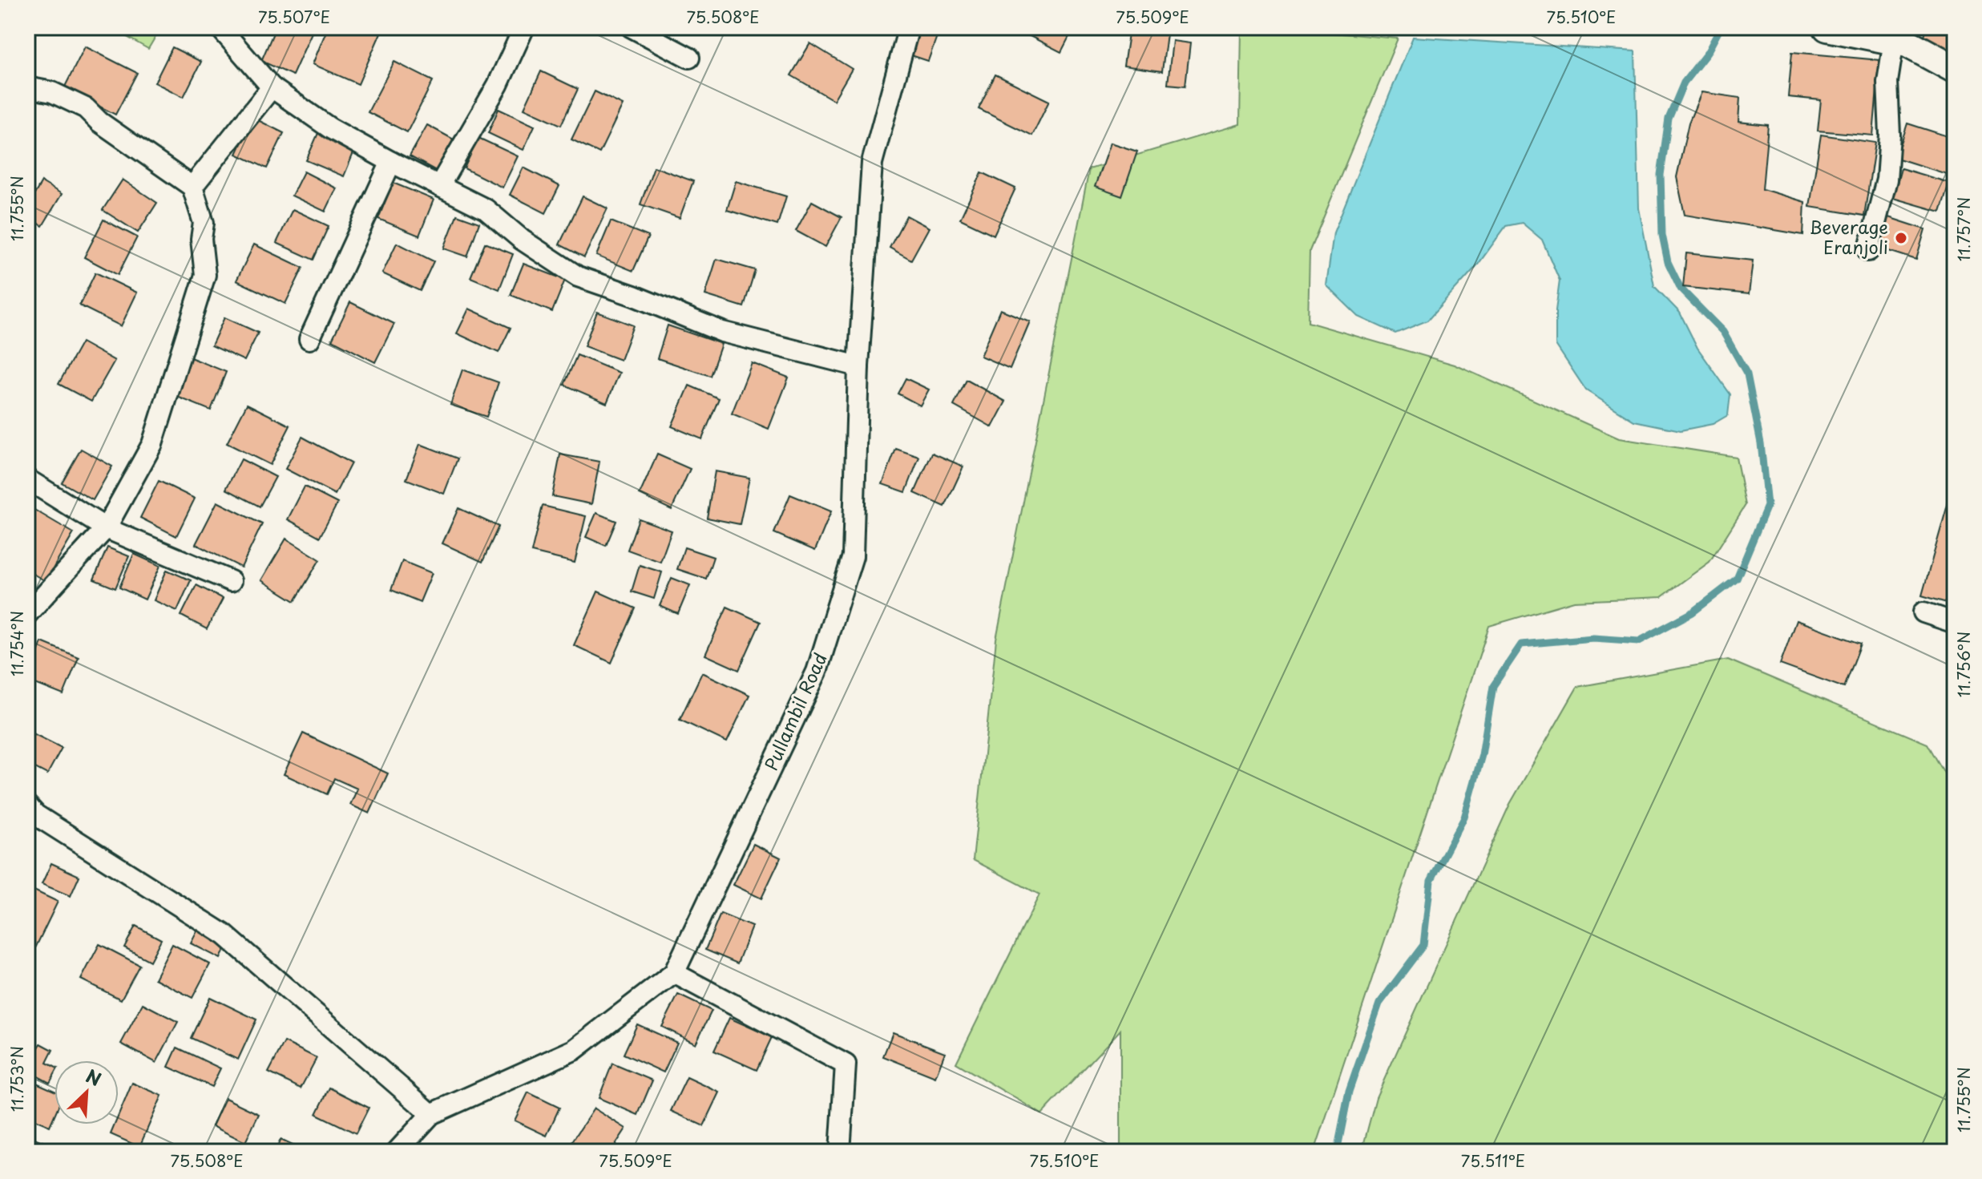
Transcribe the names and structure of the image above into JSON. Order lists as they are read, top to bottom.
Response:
{
  "streets": {
    "street": ["Pullambil Road"]
  },
  "places": ["Beverage Eranjoli"],
  "north": "top right",
  "coordinates": [
    "75.507°E",
    "75.508°E",
    "75.509°E",
    "75.510°E",
    "11.755°N",
    "11.757°N",
    "11.754°N",
    "11.756°N",
    "11.753°N",
    "75.511°E"
  ]
}
